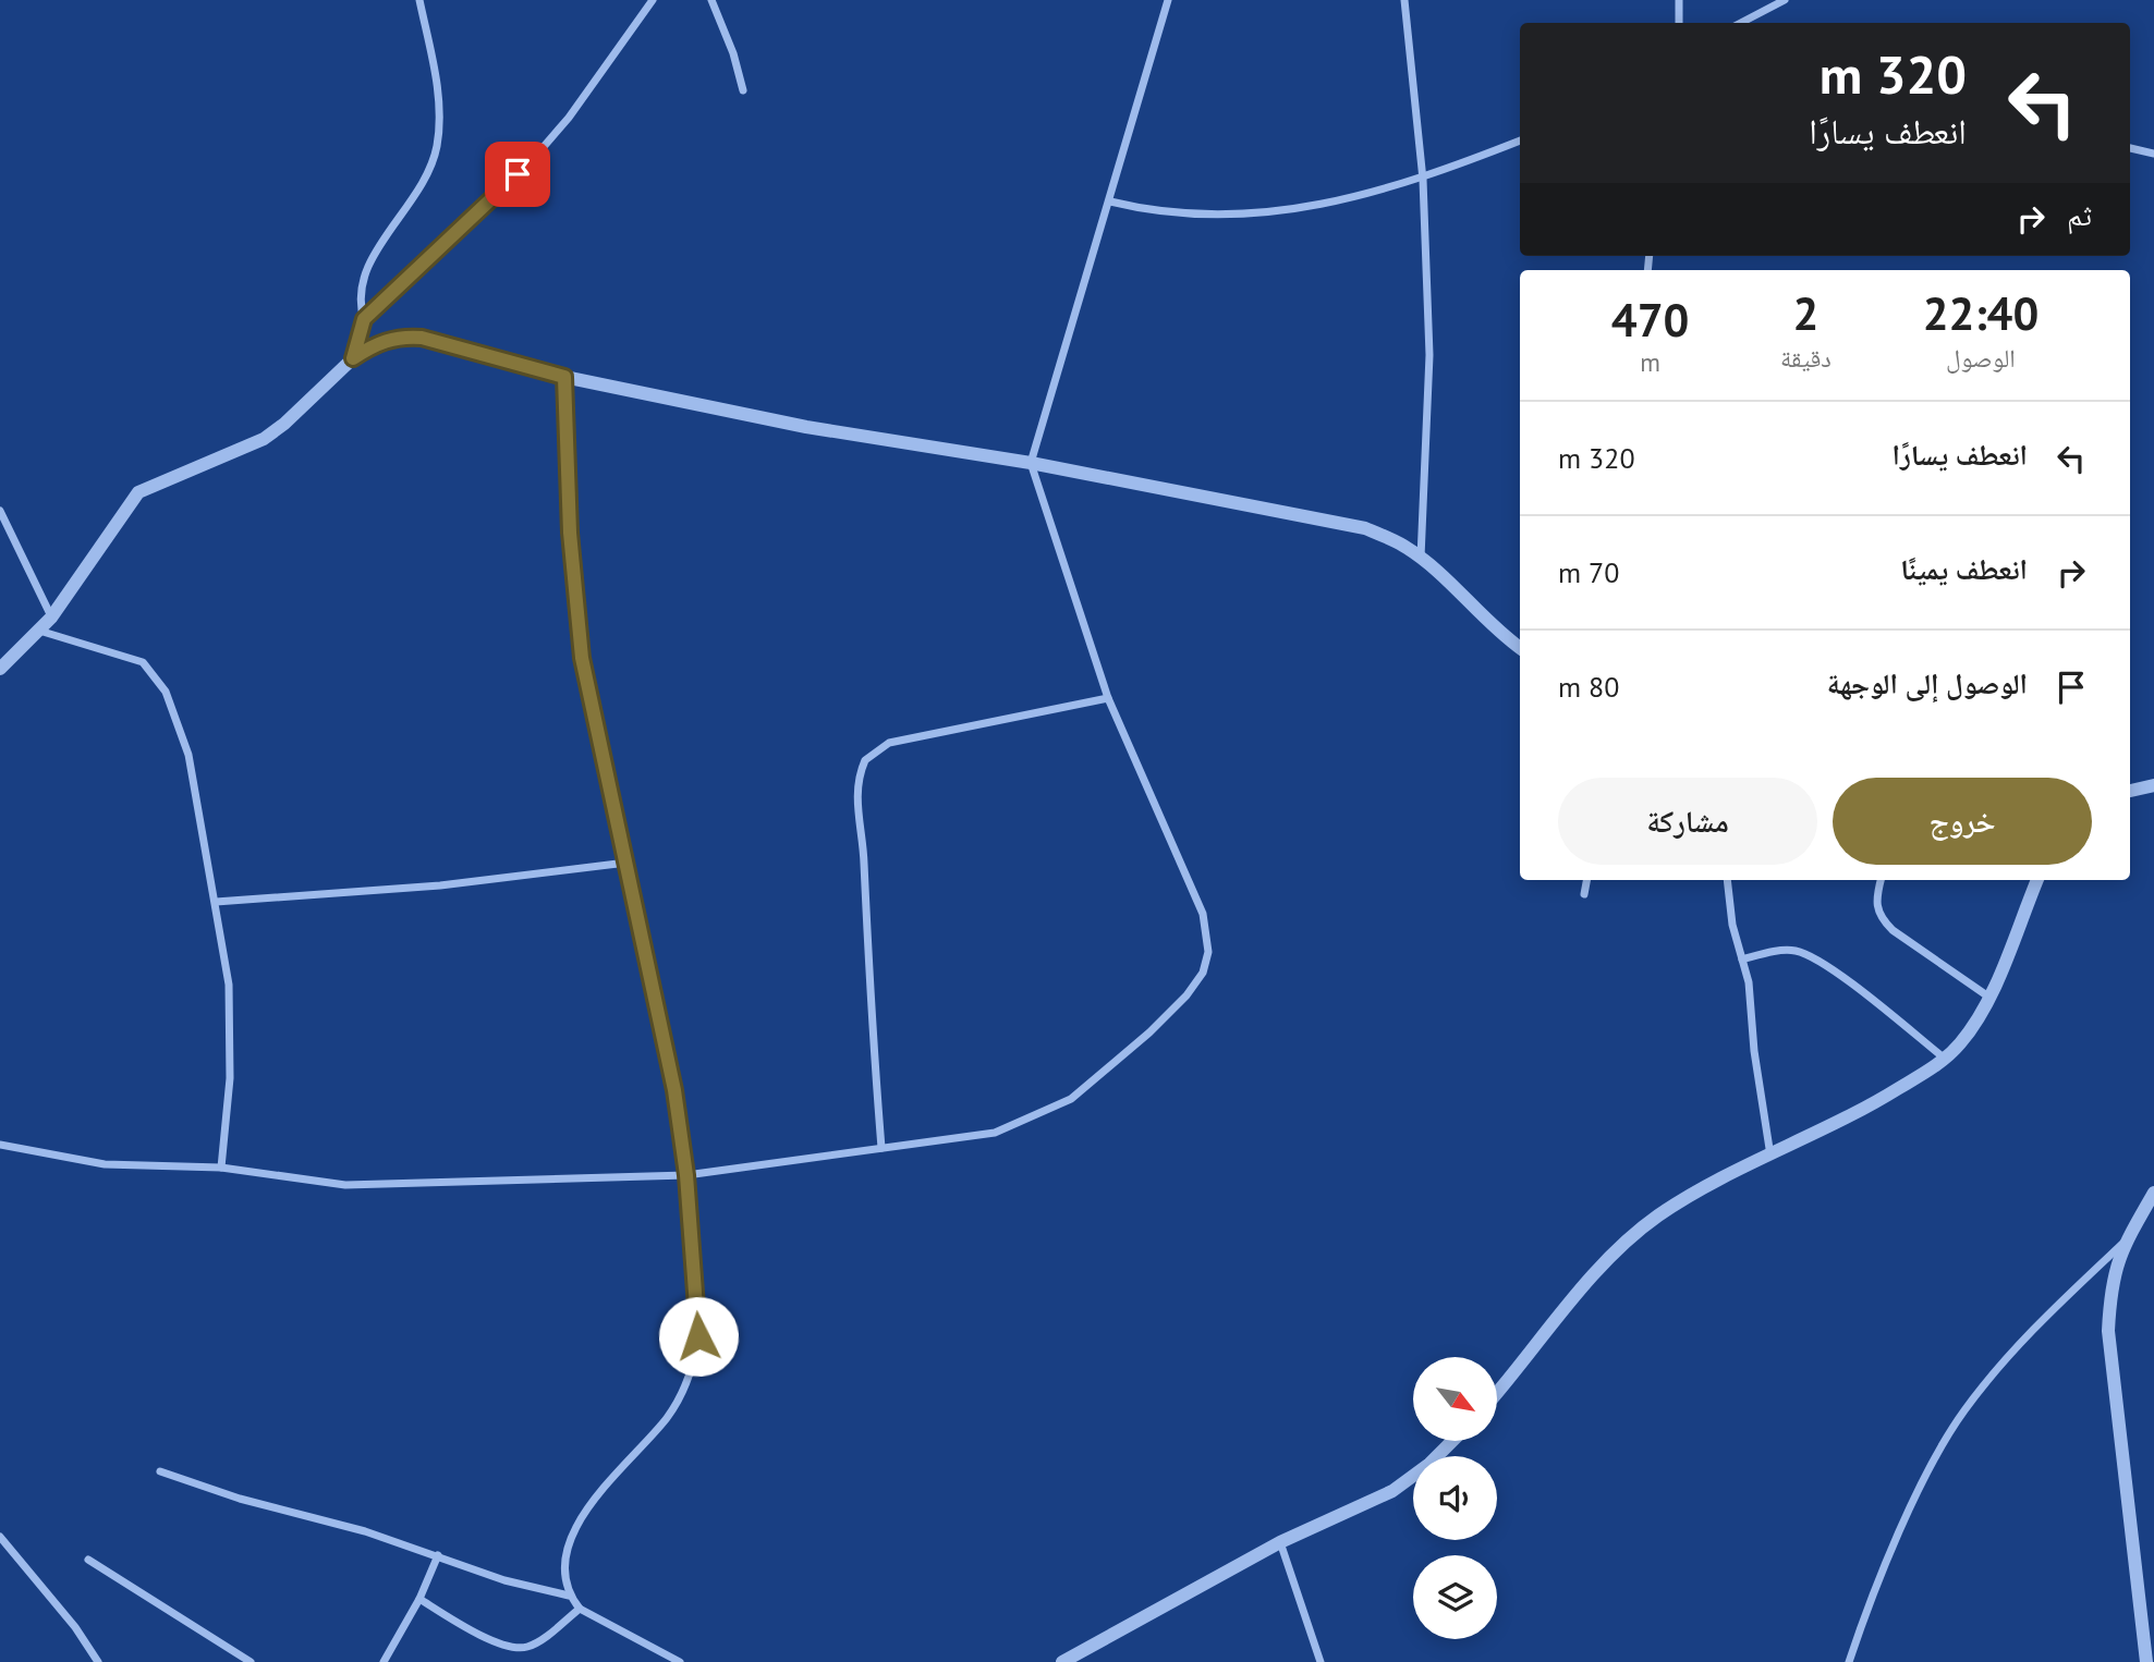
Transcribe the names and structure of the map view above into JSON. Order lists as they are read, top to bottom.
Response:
{
  "north": "bottom right",
  "page": {
    "turn": ["320 m", "انعطف يسارًا"],
    "then": "ثم",
    "eta": [
      "22:40",
      "الوصول",
      "2",
      "دقيقة",
      "470",
      "m"
    ],
    "list": [
      {
        "name": "انعطف يسارًا",
        "value": "320 m"
      },
      {
        "name": "انعطف يمينًا",
        "value": "70 m"
      },
      {
        "name": "الوصول إلى الوجهة",
        "value": "80 m"
      }
    ],
    "buttons": ["خروج", "مشاركة"]
  }
}
